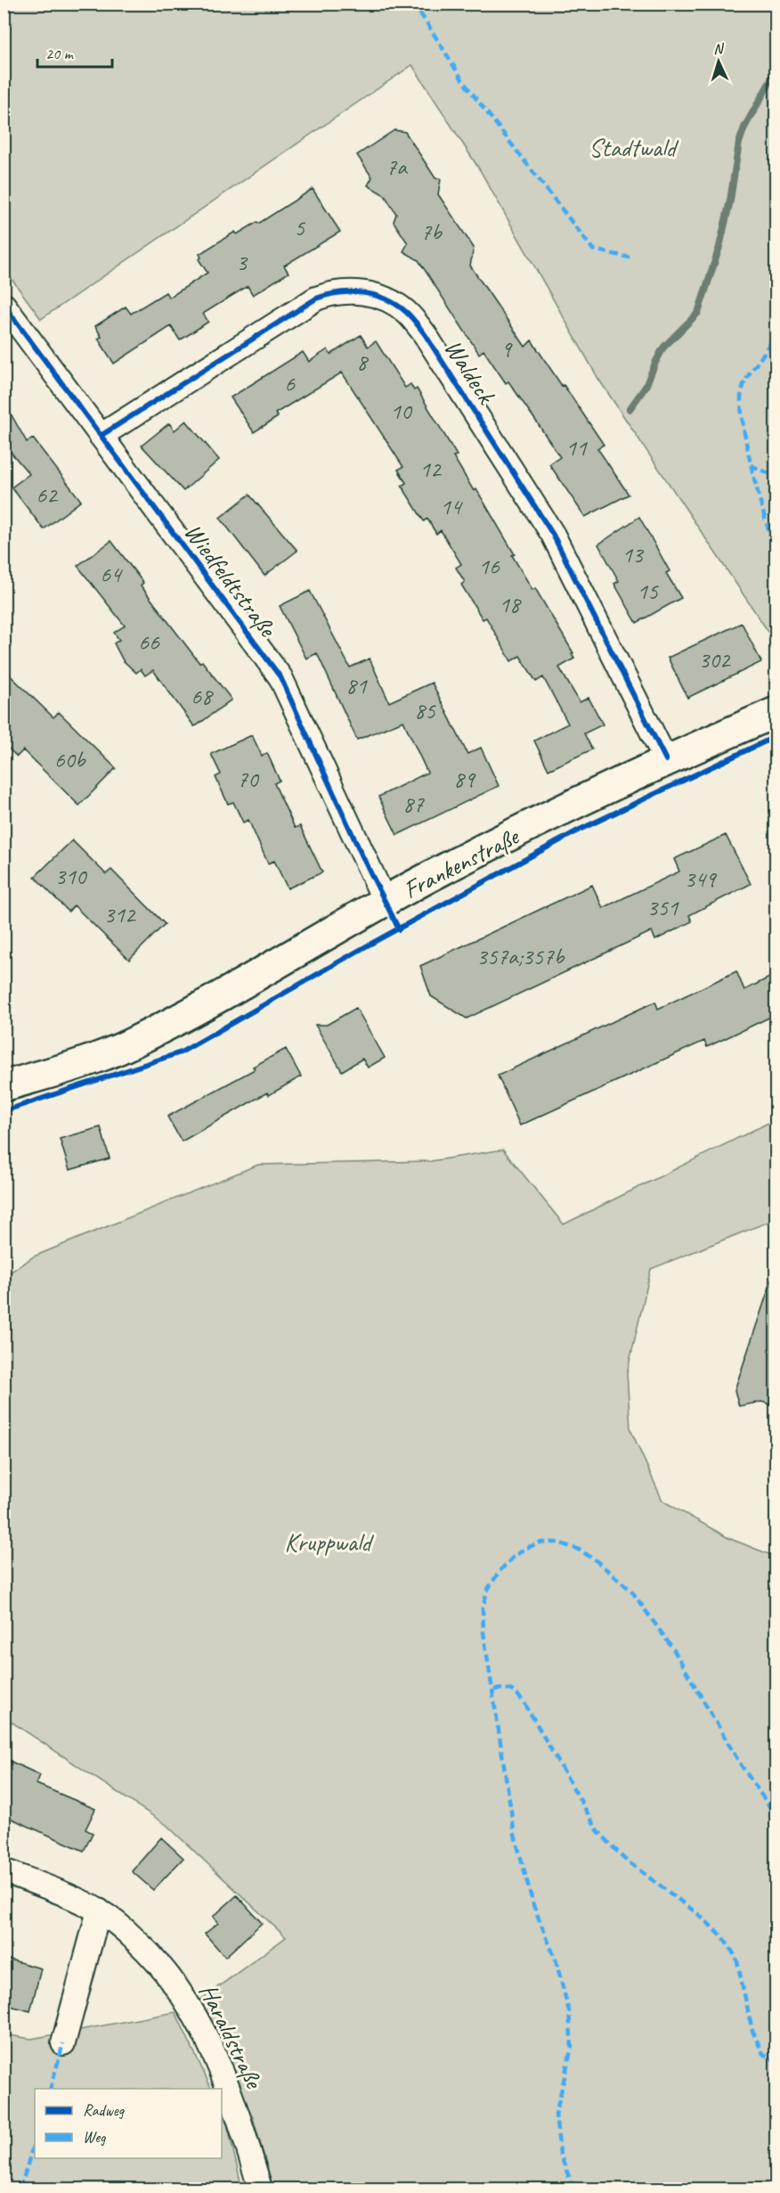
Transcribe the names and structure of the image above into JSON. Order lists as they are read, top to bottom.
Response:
{
  "streets": {
    "main road": ["Frankenstraße"],
    "street": ["Waldeck", "Wiedfeldtstraße", "Haraldstraße"]
  },
  "crossings": [
    ["Waldeck", "Wiedfeldtstraße"],
    ["Waldeck", "Frankenstraße"],
    ["Wiedfeldtstraße", "Frankenstraße"]
  ],
  "parks": ["Stadtwald", "Kruppwald"],
  "house_numbers": [
    "7a",
    "5",
    "7b",
    "3",
    "9",
    "8",
    "6",
    "10",
    "11",
    "12",
    "62",
    "14",
    "13",
    "16",
    "64",
    "15",
    "18",
    "66",
    "302",
    "81",
    "68",
    "85",
    "60b",
    "70",
    "89",
    "87",
    "310",
    "349",
    "351",
    "312",
    "357a;357b"
  ],
  "legend": ["Radweg", "Weg"],
  "scale_bar": "20 m",
  "north": "top"
}
